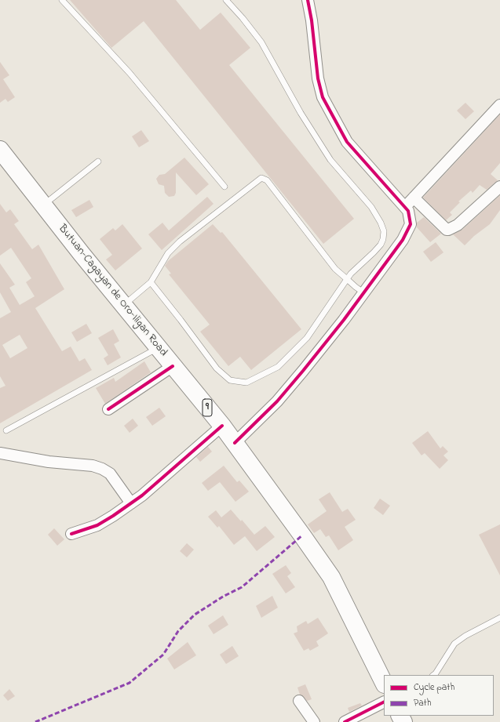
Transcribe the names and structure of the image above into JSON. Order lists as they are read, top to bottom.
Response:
{
  "streets": {
    "highway": ["Butuan-Cagayan de Oro-Iligan Road", "9"]
  },
  "legend": ["Cycle path", "Path"]
}
